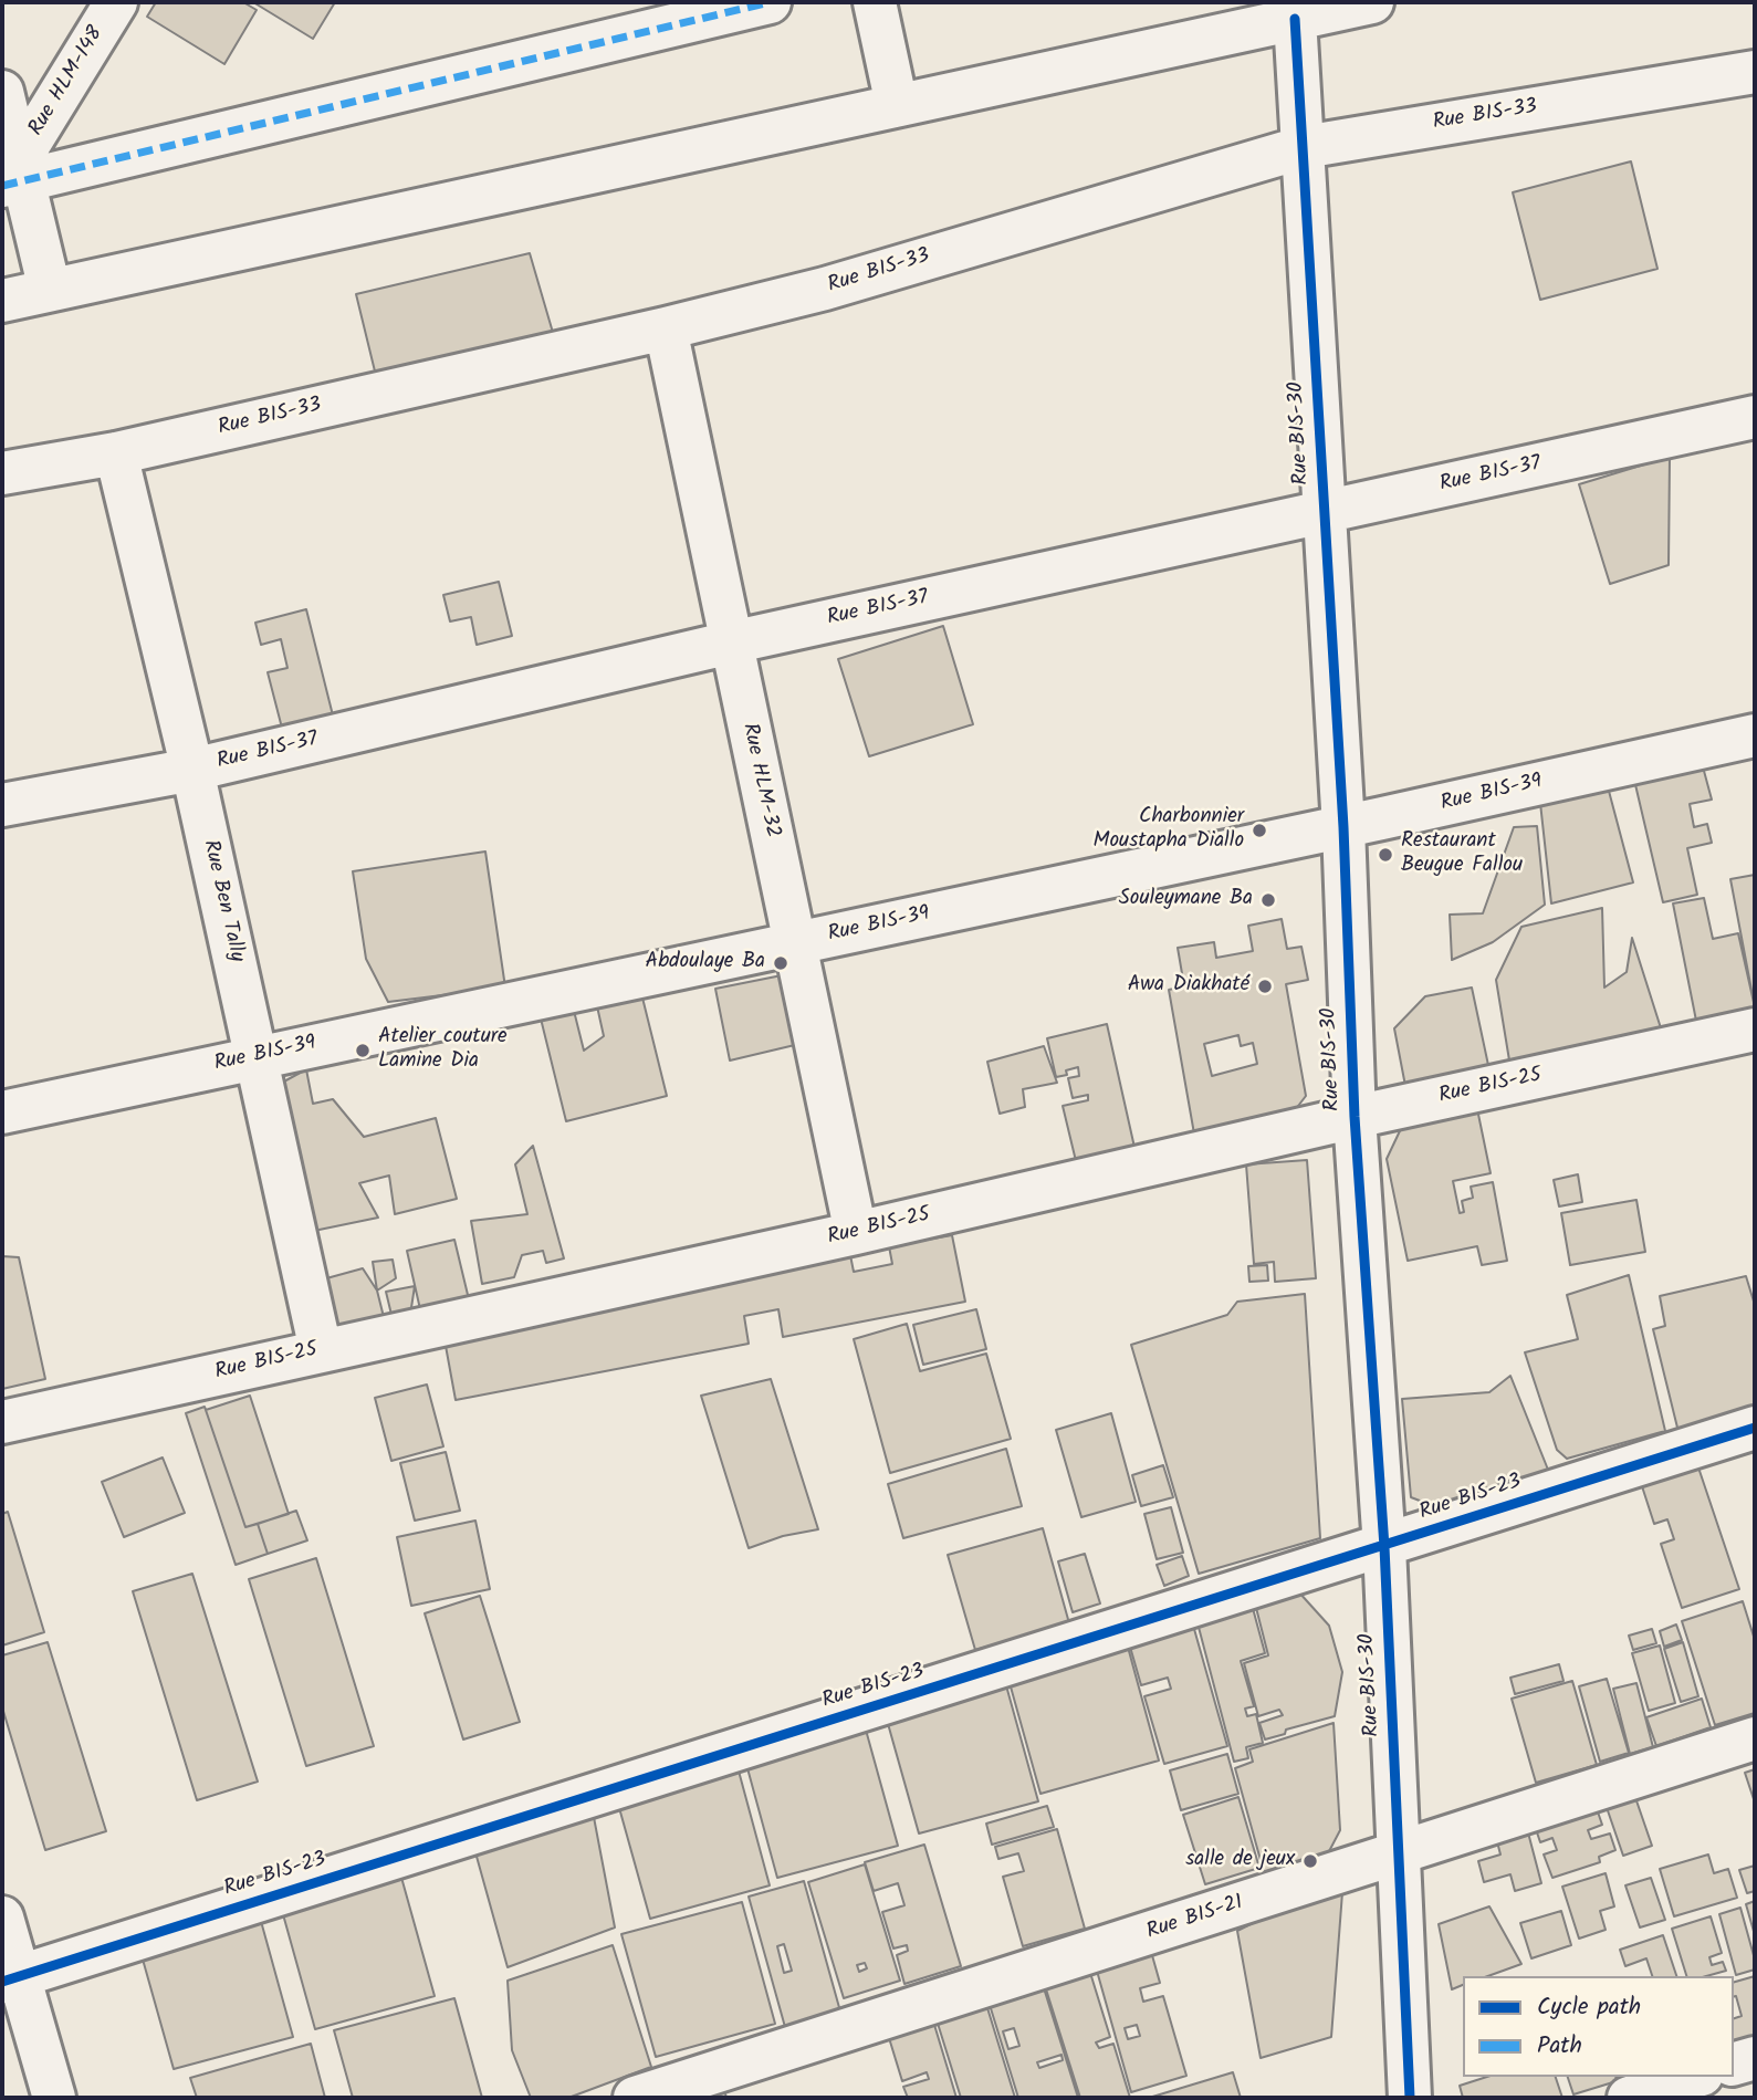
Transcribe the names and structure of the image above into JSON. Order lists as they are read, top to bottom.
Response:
{
  "streets": {
    "street": [
      "Rue HLM-148",
      "Rue BIS-33",
      "Rue BIS-30",
      "Rue BIS-37",
      "Rue HLM-32",
      "Rue BIS-39",
      "Rue Ben Tally",
      "Rue BIS-25",
      "Rue BIS-23",
      "Rue BIS-21"
    ]
  },
  "crossings": [
    ["Rue BIS-33", "Rue BIS-30"],
    ["Rue BIS-33", "Rue HLM-32"],
    ["Rue BIS-33", "Rue Ben Tally"],
    ["Rue BIS-30", "Rue BIS-37"],
    ["Rue BIS-30", "Rue BIS-39"],
    ["Rue BIS-30", "Rue BIS-25"],
    ["Rue BIS-30", "Rue BIS-23"],
    ["Rue BIS-30", "Rue BIS-21"],
    ["Rue BIS-37", "Rue HLM-32"],
    ["Rue BIS-37", "Rue Ben Tally"],
    ["Rue HLM-32", "Rue BIS-39"],
    ["Rue HLM-32", "Rue BIS-25"],
    ["Rue BIS-39", "Rue Ben Tally"],
    ["Rue Ben Tally", "Rue BIS-25"]
  ],
  "places": [
    "Charbonnier Moustapha Diallo",
    "Restaurant Beugue Fallou",
    "Souleymane Ba",
    "Abdoulaye Ba",
    "Awa Diakhaté",
    "Atelier couture Lamine Dia",
    "salle de jeux"
  ],
  "legend": ["Cycle path", "Path"]
}
